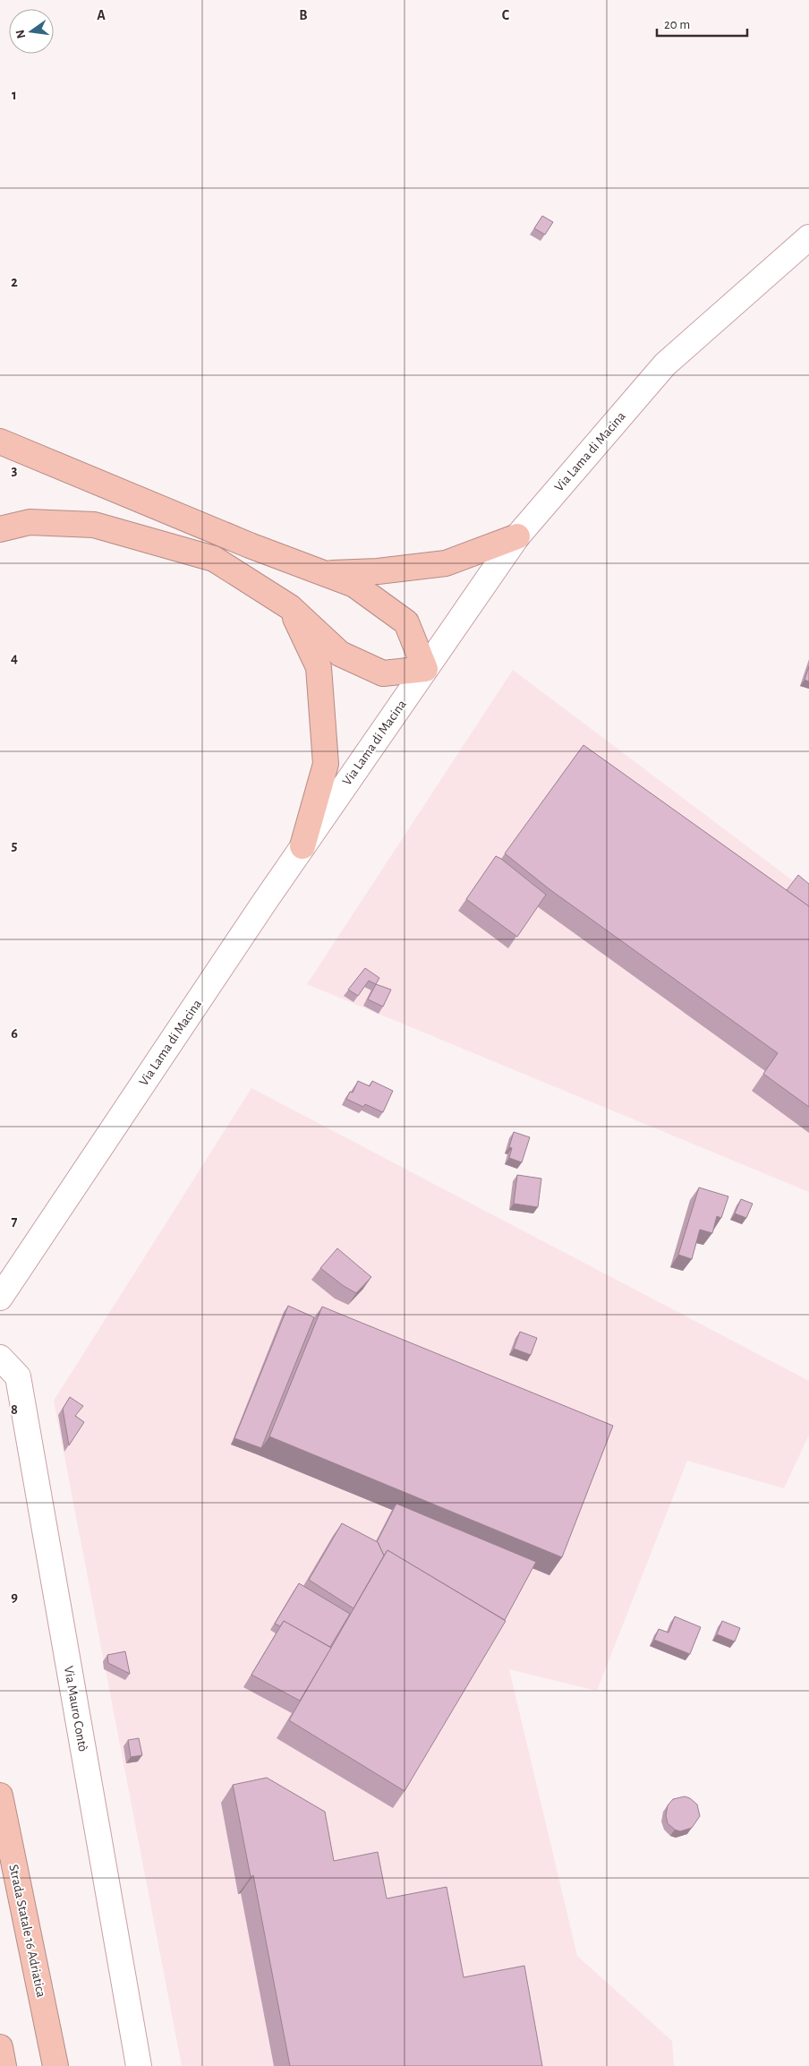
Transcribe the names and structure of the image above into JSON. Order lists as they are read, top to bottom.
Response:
{
  "streets": {
    "highway": ["Strada Statale 16 Adriatica"],
    "street": ["Via Lama di Macina", "Via Mauro Contò"]
  },
  "scale_bar": "20 m",
  "north": "left",
  "grid": {
    "columns": ["A", "B", "C"],
    "rows": [
      "1",
      "2",
      "3",
      "4",
      "5",
      "6",
      "7",
      "8",
      "9"
    ]
  }
}
